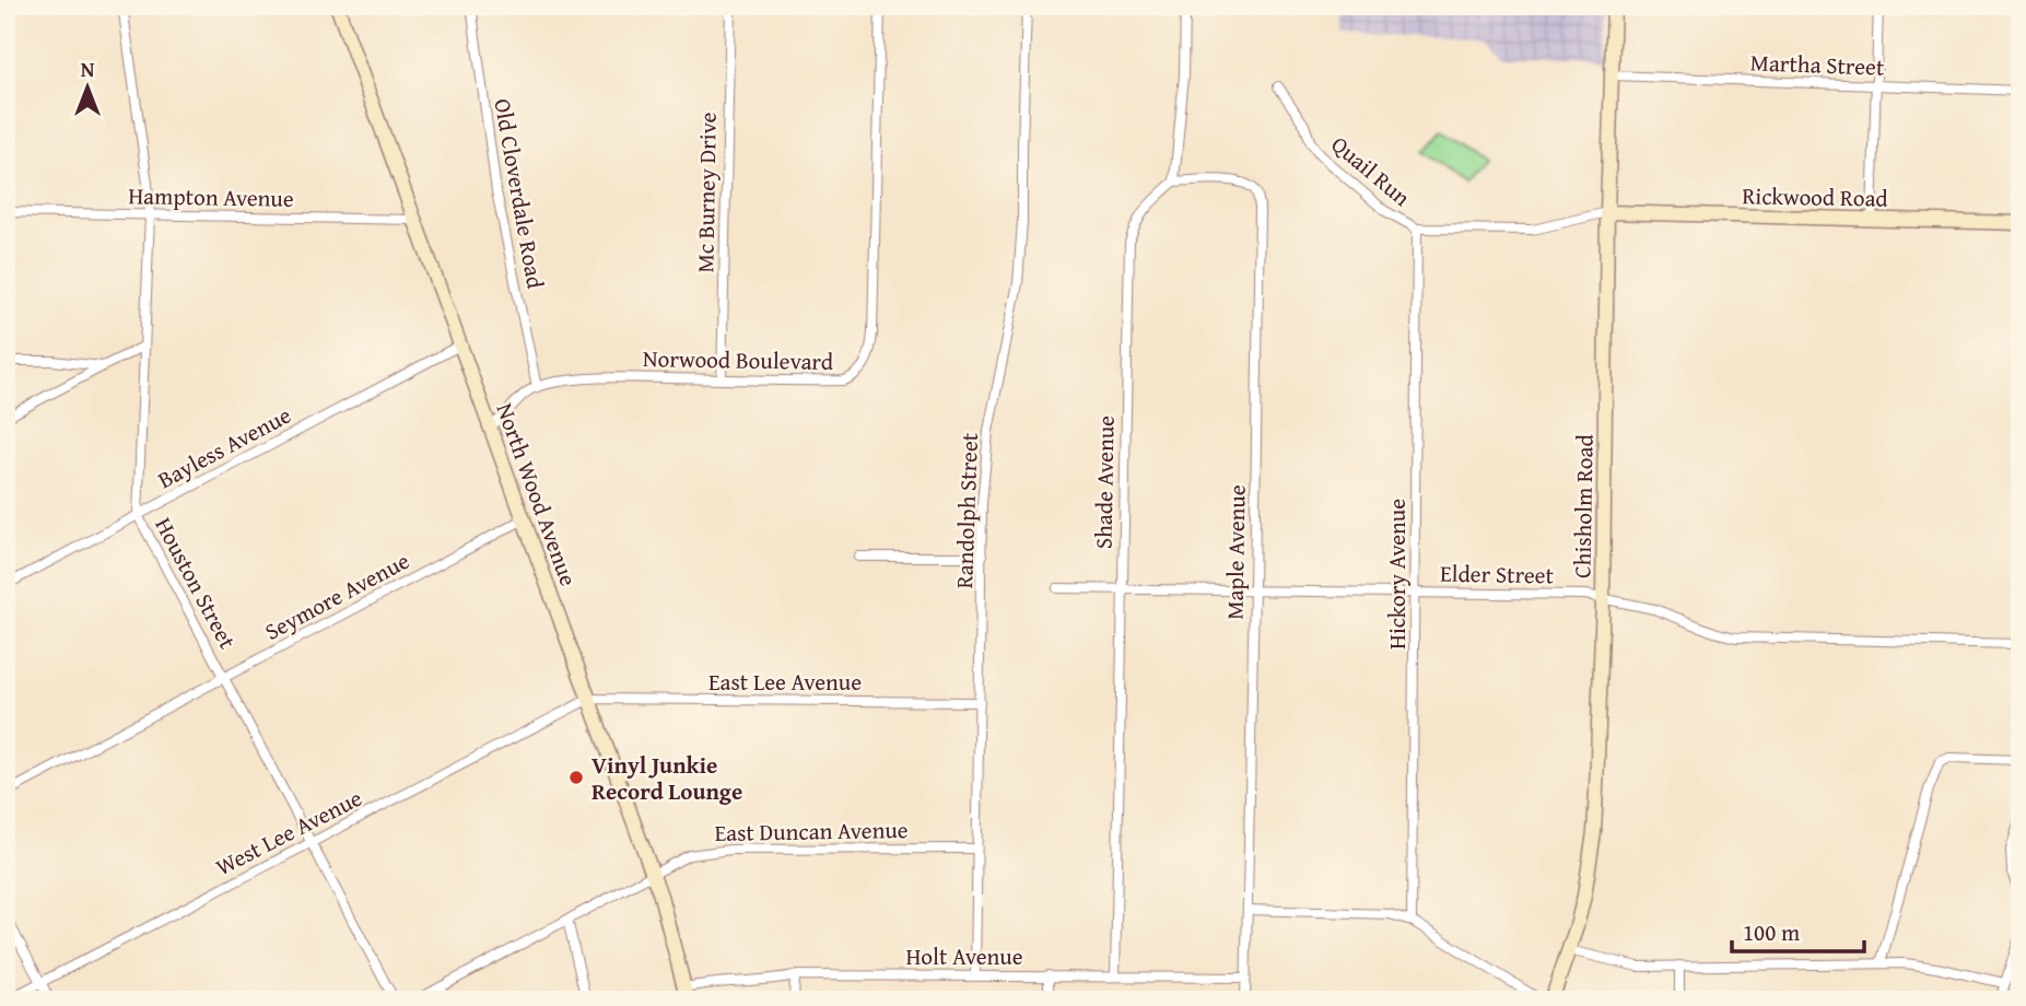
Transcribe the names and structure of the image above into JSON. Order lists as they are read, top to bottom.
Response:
{
  "streets": {
    "main road": ["Rickwood Road", "North Wood Avenue", "Chisholm Road"],
    "street": [
      "Martha Street",
      "Quail Run",
      "Mc Burney Drive",
      "Old Cloverdale Road",
      "Hampton Avenue",
      "Norwood Boulevard",
      "Bayless Avenue",
      "Shade Avenue",
      "Randolph Street",
      "Maple Avenue",
      "Hickory Avenue",
      "Elder Street",
      "Houston Street",
      "Seymore Avenue",
      "East Lee Avenue",
      "East Duncan Avenue",
      "West Lee Avenue",
      "Holt Avenue"
    ]
  },
  "crossings": [
    ["Martha Street", "Chisholm Road"],
    ["Quail Run", "Rickwood Road"],
    ["Quail Run", "Chisholm Road"],
    ["Quail Run", "Hickory Avenue"],
    ["Mc Burney Drive", "Norwood Boulevard"],
    ["Old Cloverdale Road", "Norwood Boulevard"],
    ["Hampton Avenue", "North Wood Avenue"],
    ["Hampton Avenue", "Houston Street"],
    ["Rickwood Road", "Chisholm Road"],
    ["Bayless Avenue", "North Wood Avenue"],
    ["Bayless Avenue", "Houston Street"],
    ["Shade Avenue", "Maple Avenue"],
    ["Shade Avenue", "Elder Street"],
    ["Shade Avenue", "Holt Avenue"],
    ["North Wood Avenue", "Seymore Avenue"],
    ["North Wood Avenue", "East Lee Avenue"],
    ["North Wood Avenue", "East Duncan Avenue"],
    ["North Wood Avenue", "West Lee Avenue"],
    ["North Wood Avenue", "Holt Avenue"],
    ["Chisholm Road", "Elder Street"],
    ["Randolph Street", "East Lee Avenue"],
    ["Randolph Street", "East Duncan Avenue"],
    ["Randolph Street", "Holt Avenue"],
    ["Maple Avenue", "Elder Street"],
    ["Maple Avenue", "Holt Avenue"],
    ["Hickory Avenue", "Elder Street"],
    ["Houston Street", "Seymore Avenue"],
    ["Houston Street", "West Lee Avenue"],
    ["East Lee Avenue", "West Lee Avenue"]
  ],
  "places": ["Vinyl Junkie Record Lounge"],
  "scale_bar": "100 m",
  "north": "top"
}
